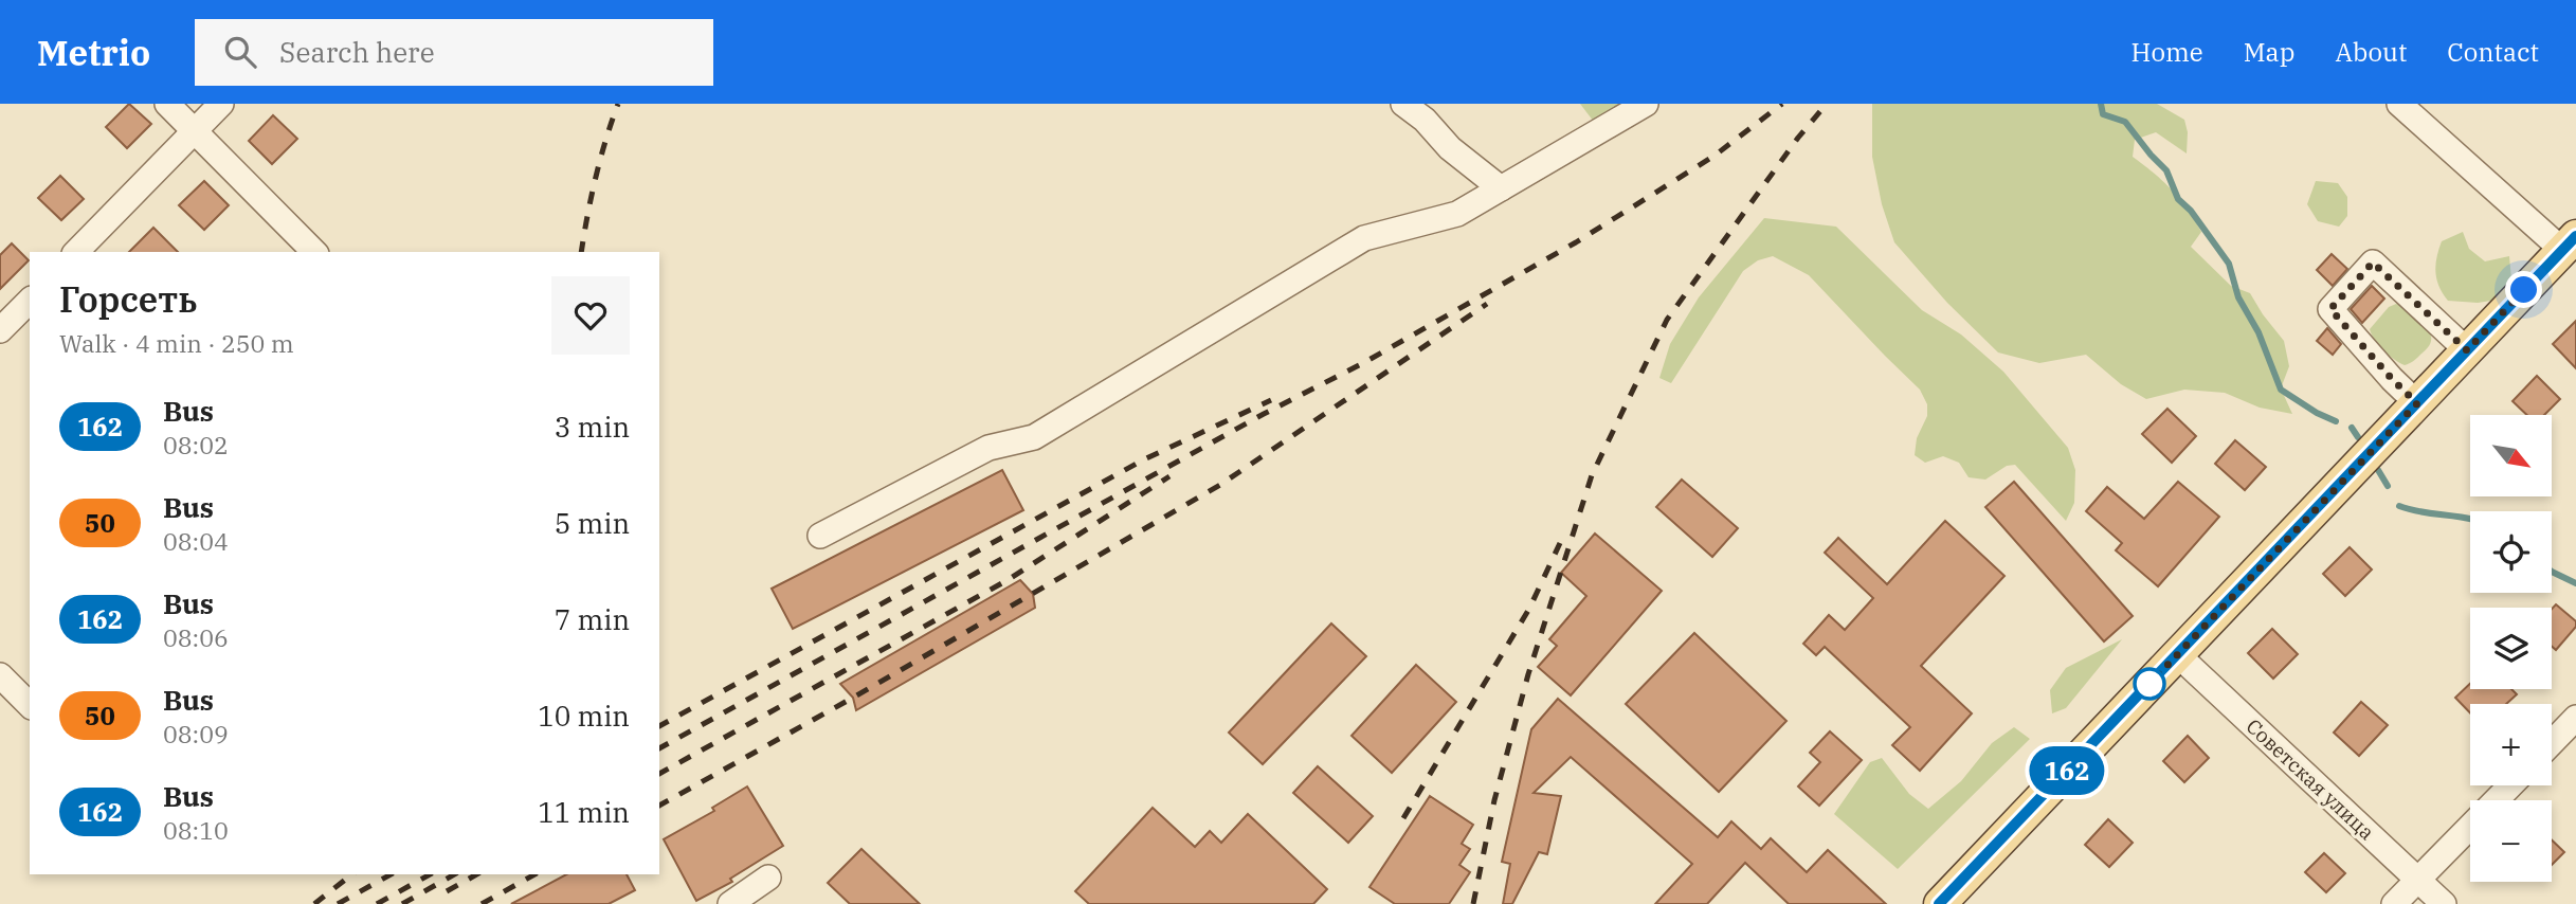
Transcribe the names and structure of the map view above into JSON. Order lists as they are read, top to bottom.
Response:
{
  "streets": {
    "street": ["Советская улица"]
  },
  "lines": ["bus line 162"],
  "north": "bottom right",
  "page": {
    "header": "Metrio",
    "search": "Search here",
    "nav": [
      "Home",
      "Map",
      "About",
      "Contact"
    ],
    "on_map": "162",
    "heading": ["Горсеть", "Walk · 4 min · 250 m"],
    "list": [
      {
        "mark": "162",
        "name": "Bus",
        "note": "08:02",
        "value": "3 min"
      },
      {
        "mark": "50",
        "name": "Bus",
        "note": "08:04",
        "value": "5 min"
      },
      {
        "mark": "162",
        "name": "Bus",
        "note": "08:06",
        "value": "7 min"
      },
      {
        "mark": "50",
        "name": "Bus",
        "note": "08:09",
        "value": "10 min"
      },
      {
        "mark": "162",
        "name": "Bus",
        "note": "08:10",
        "value": "11 min"
      }
    ],
    "map_buttons": ["+", "−"]
  }
}
